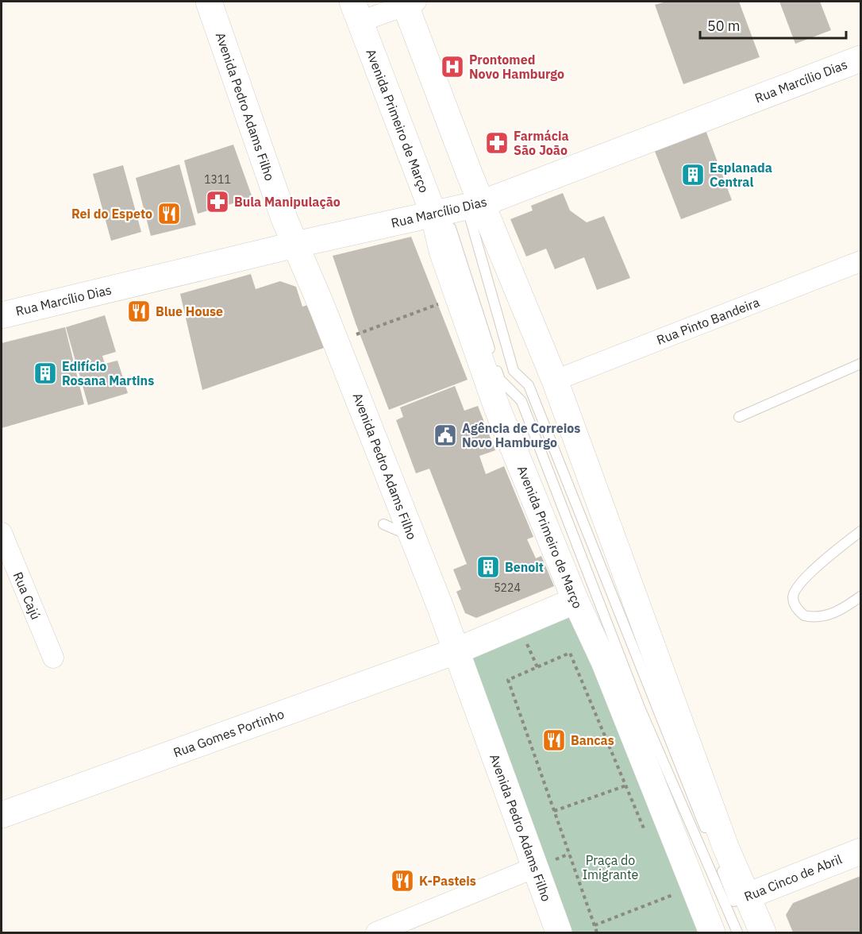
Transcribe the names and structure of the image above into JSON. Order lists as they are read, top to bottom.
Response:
{
  "streets": {
    "main road": [
      "Rua Marcílio Dias",
      "Avenida Pedro Adams Filho",
      "Avenida Primeiro de Março",
      "Rua Gomes Portinho",
      "Rua Cinco de Abril"
    ],
    "street": ["Rua Pinto Bandeira", "Rua Cajú"]
  },
  "crossings": [
    ["Rua Marcílio Dias", "Avenida Pedro Adams Filho"],
    ["Rua Marcílio Dias", "Avenida Primeiro de Março"],
    ["Avenida Pedro Adams Filho", "Rua Gomes Portinho"],
    ["Avenida Primeiro de Março", "Rua Gomes Portinho"]
  ],
  "parks": ["Praça do Imigrante"],
  "places": {
    "hospital": ["Prontomed Novo Hamburgo"],
    "pharmacy": ["Farmácia São João", "Bula Manipulação"],
    "building": ["Esplanada Central", "Edifício Rosana Martins", "Benoit"],
    "restaurant": [
      "Rei do Espeto",
      "Blue House",
      "Bancas",
      "K-Pasteis"
    ],
    "public building": ["Agência de Correios Novo Hamburgo"]
  },
  "house_numbers": ["1311", "5224"],
  "scale_bar": "50 m"
}
